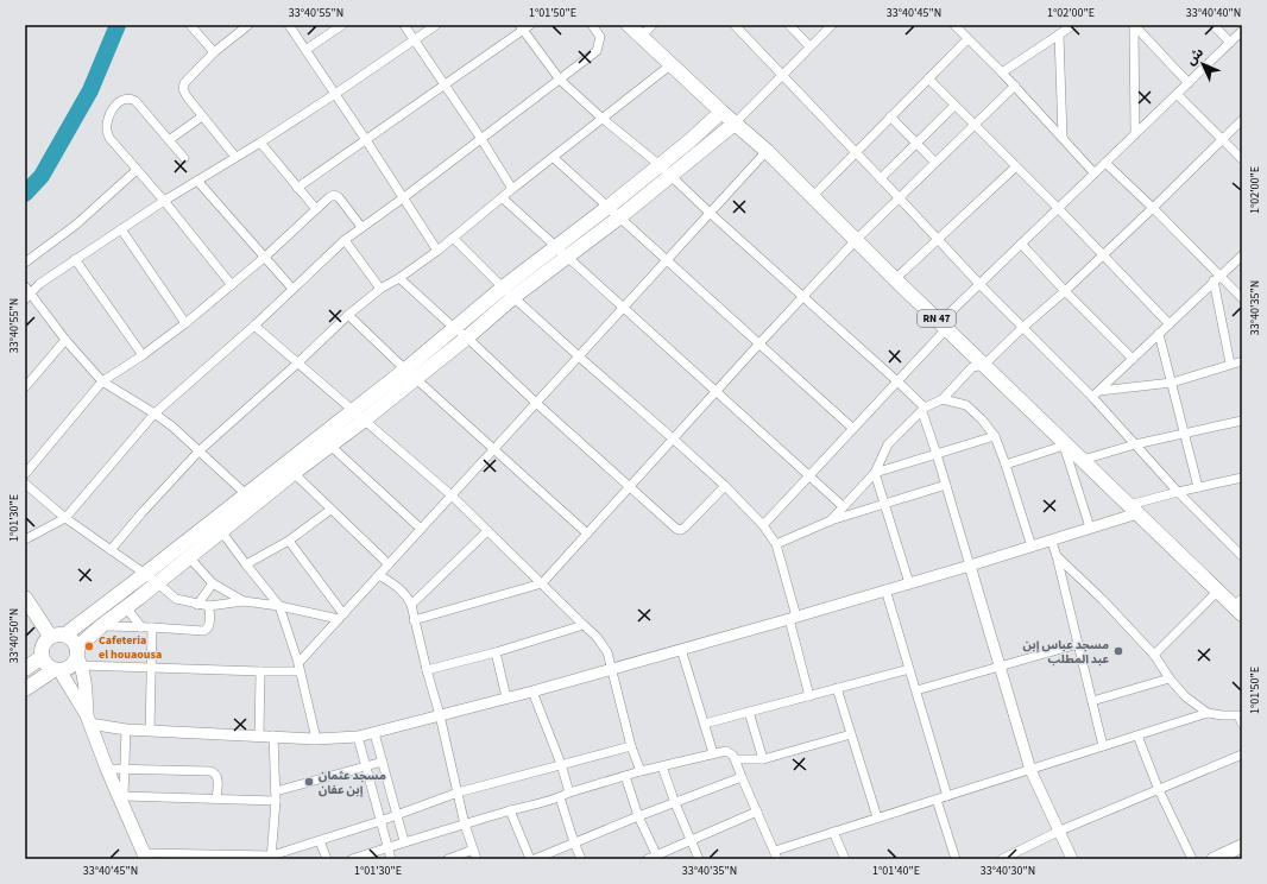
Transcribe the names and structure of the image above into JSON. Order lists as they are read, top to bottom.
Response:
{
  "streets": {
    "main road": ["RN 47"]
  },
  "places": ["Cafeteria el houaousa", "مسجد عباس إبن عبد المطلب", "مسجد عثمان إبن عفان"],
  "north": "top left",
  "coordinates": [
    "33°40'55\"N",
    "1°01'50\"E",
    "33°40'45\"N",
    "1°02'00\"E",
    "33°40'40\"N",
    "33°40'35\"N",
    "1°01'30\"E",
    "33°40'50\"N",
    "1°01'40\"E",
    "33°40'30\"N"
  ]
}
